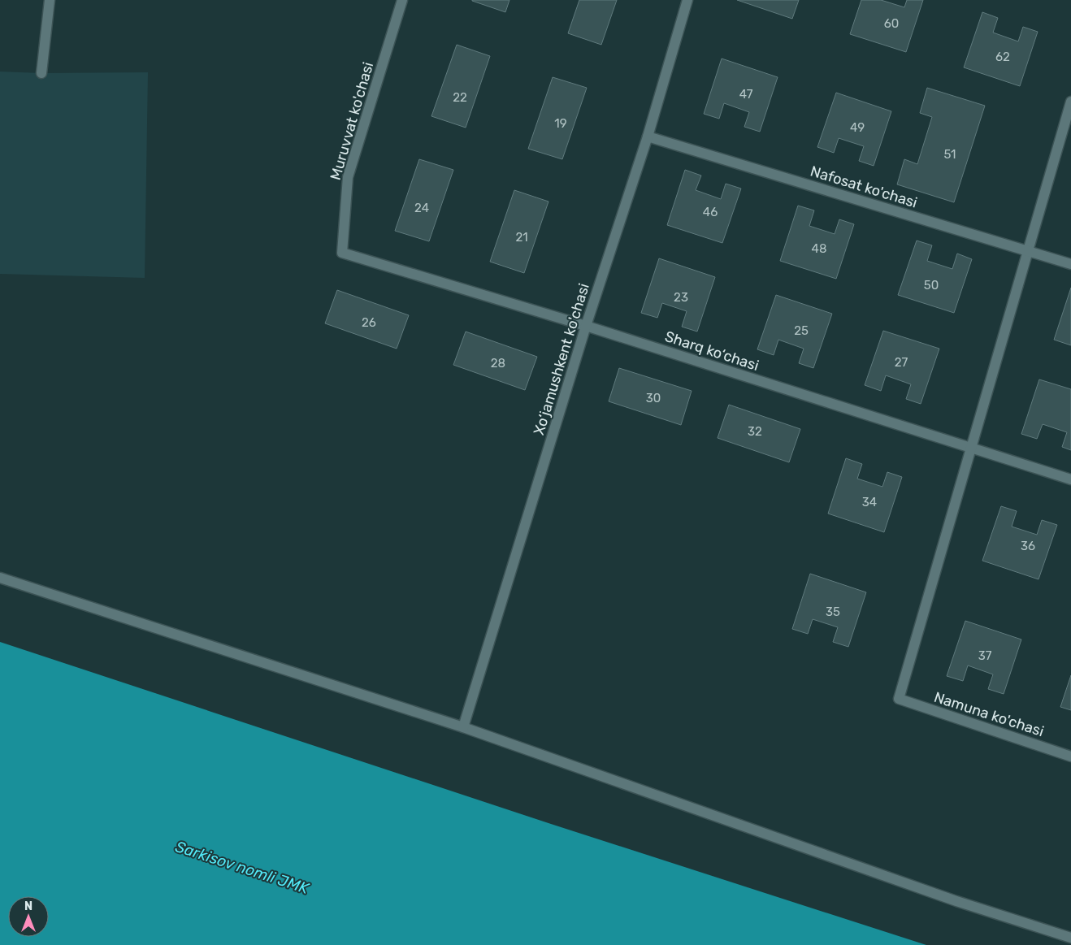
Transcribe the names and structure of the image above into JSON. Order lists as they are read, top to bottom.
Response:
{
  "streets": {
    "street": [
      "Muruvvat ko'chasi",
      "Nafosat ko'chasi",
      "Sharq ko‘chasi",
      "Xo‘jamushkent ko'chasi",
      "Namuna ko'chasi"
    ]
  },
  "crossings": [
    ["Muruvvat ko'chasi", "Sharq ko‘chasi"],
    ["Nafosat ko'chasi", "Xo‘jamushkent ko'chasi"],
    ["Sharq ko‘chasi", "Xo‘jamushkent ko'chasi"],
    ["Sharq ko‘chasi", "Namuna ko'chasi"]
  ],
  "water": ["Sarkisov nomli JMK"],
  "house_numbers": [
    "60",
    "62",
    "47",
    "22",
    "19",
    "49",
    "51",
    "24",
    "46",
    "21",
    "48",
    "50",
    "23",
    "26",
    "25",
    "27",
    "28",
    "30",
    "32",
    "34",
    "36",
    "35",
    "37"
  ],
  "north": "top"
}
